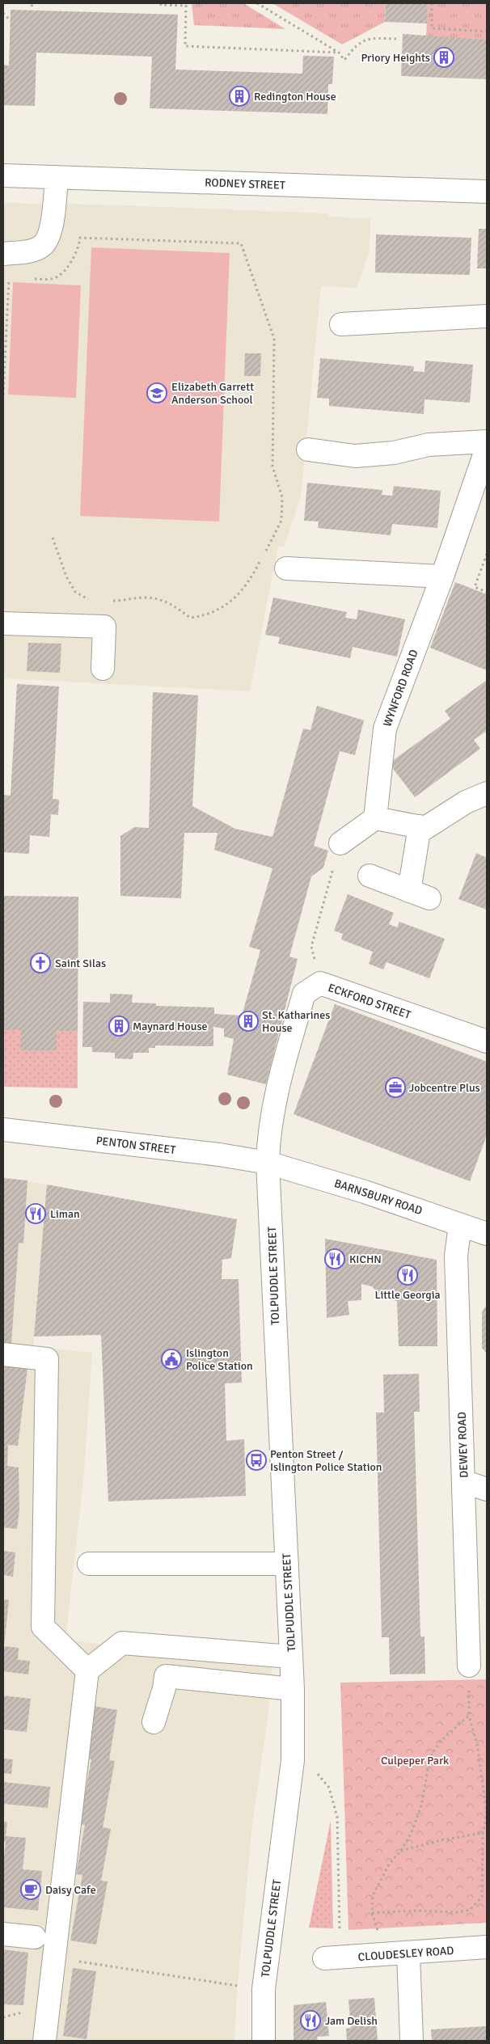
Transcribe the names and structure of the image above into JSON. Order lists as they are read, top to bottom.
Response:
{
  "streets": {
    "street": [
      "RODNEY STREET",
      "WYNFORD ROAD",
      "ECKFORD STREET",
      "PENTON STREET",
      "BARNSBURY ROAD",
      "TOLPUDDLE STREET",
      "DEWEY ROAD",
      "CLOUDESLEY ROAD"
    ]
  },
  "crossings": [
    ["ECKFORD STREET", "PENTON STREET"],
    ["ECKFORD STREET", "BARNSBURY ROAD"],
    ["ECKFORD STREET", "TOLPUDDLE STREET"],
    ["PENTON STREET", "BARNSBURY ROAD"],
    ["PENTON STREET", "TOLPUDDLE STREET"],
    ["BARNSBURY ROAD", "TOLPUDDLE STREET"],
    ["BARNSBURY ROAD", "DEWEY ROAD"]
  ],
  "parks": ["Culpeper Park"],
  "places": {
    "building": [
      "Priory Heights",
      "Redington House",
      "St. Katharines House",
      "Maynard House"
    ],
    "school or university": ["Elizabeth Garrett Anderson School"],
    "church": ["Saint Silas"],
    "office": ["Jobcentre Plus"],
    "restaurant": [
      "Liman",
      "KICHN",
      "Little Georgia",
      "Jam Delish"
    ],
    "public building": ["Islington Police Station"],
    "bus stop": ["Penton Street / Islington Police Station"],
    "cafe": ["Daisy Cafe"]
  }
}
